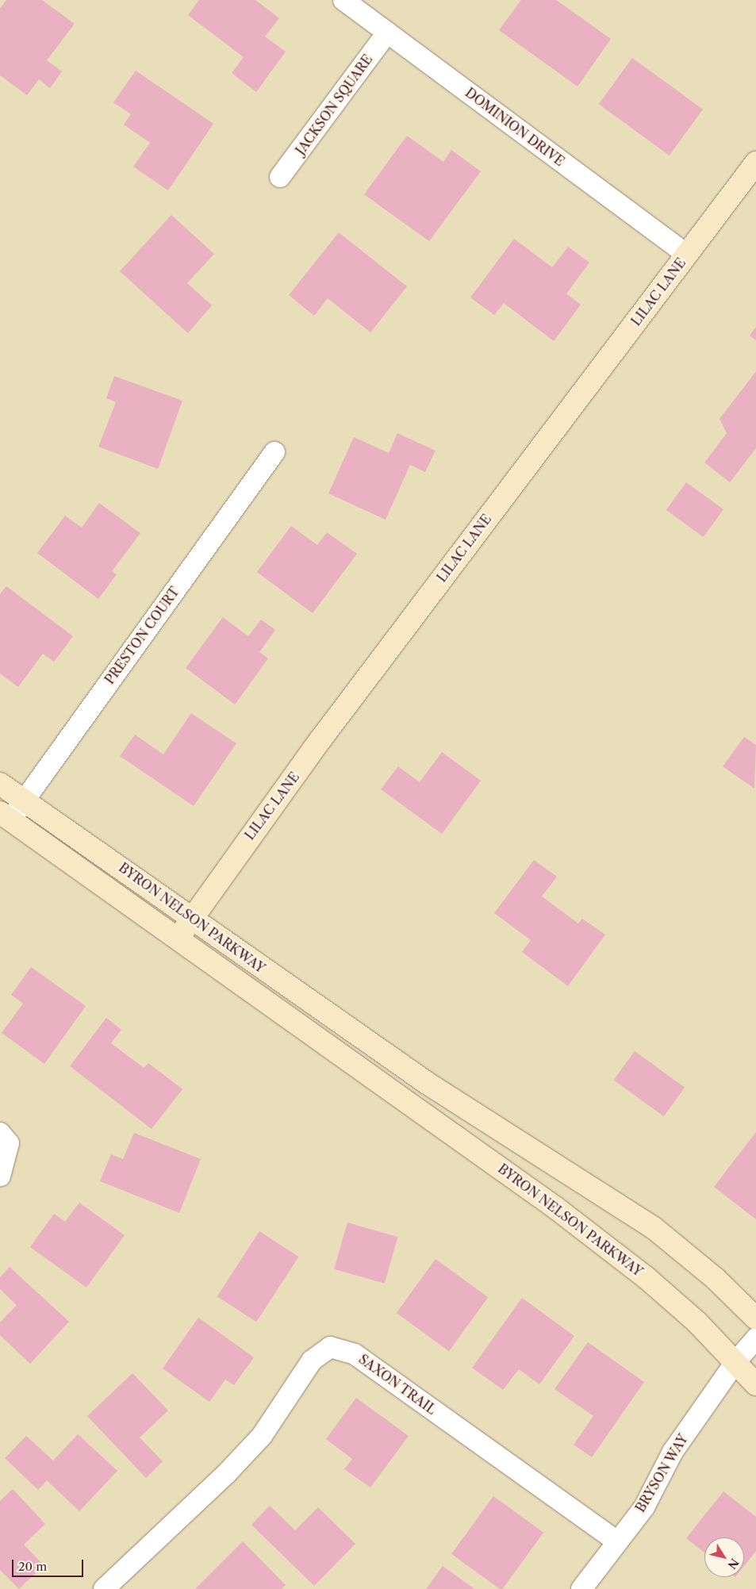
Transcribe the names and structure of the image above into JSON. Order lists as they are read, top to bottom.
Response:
{
  "streets": {
    "street": [
      "JACKSON SQUARE",
      "DOMINION DRIVE",
      "LILAC LANE",
      "PRESTON COURT",
      "BYRON NELSON PARKWAY",
      "SAXON TRAIL",
      "BRYSON WAY"
    ]
  },
  "crossings": [
    ["JACKSON SQUARE", "DOMINION DRIVE"],
    ["DOMINION DRIVE", "LILAC LANE"],
    ["LILAC LANE", "BYRON NELSON PARKWAY"],
    ["PRESTON COURT", "BYRON NELSON PARKWAY"],
    ["BYRON NELSON PARKWAY", "BRYSON WAY"],
    ["SAXON TRAIL", "BRYSON WAY"]
  ],
  "scale_bar": "20 m",
  "north": "bottom right"
}
